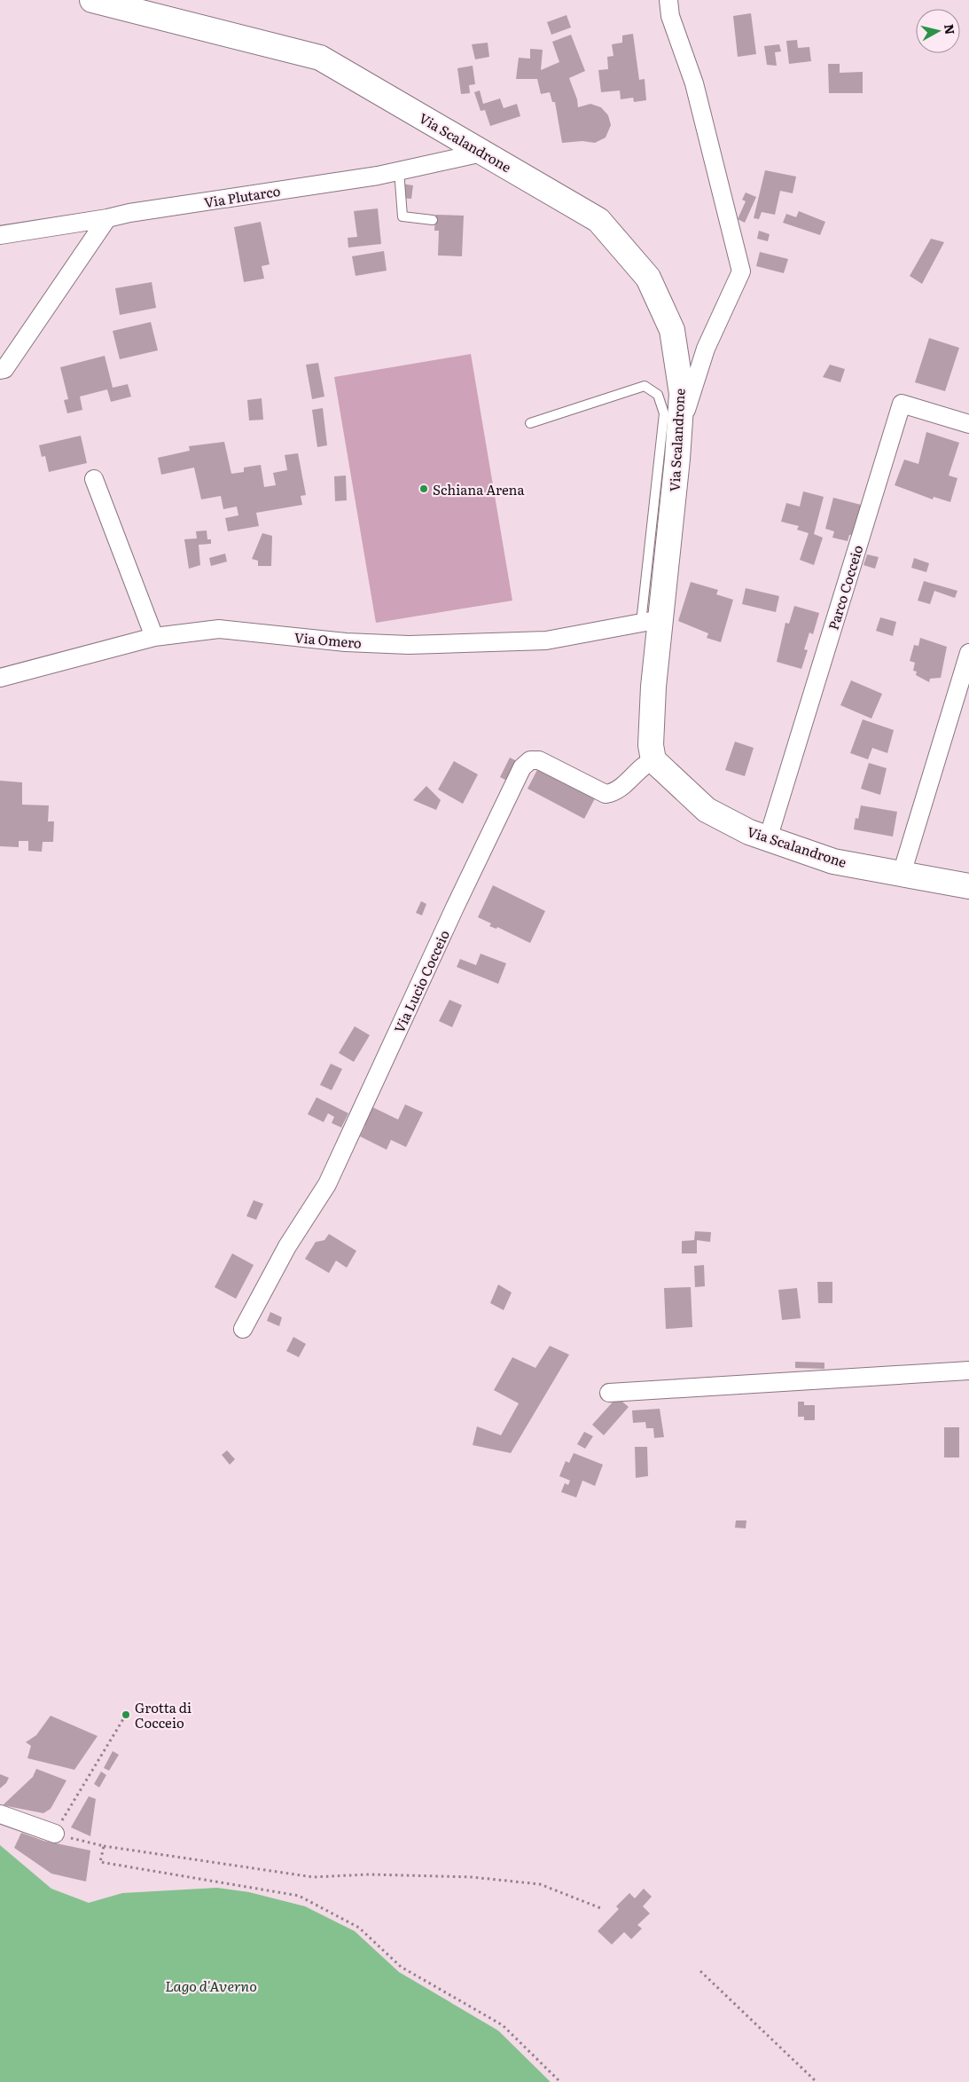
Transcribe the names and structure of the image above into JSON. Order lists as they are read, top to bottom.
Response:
{
  "streets": {
    "street": [
      "Via Scalandrone",
      "Via Plutarco",
      "Parco Cocceio",
      "Via Omero",
      "Via Lucio Cocceio"
    ]
  },
  "crossings": [
    ["Via Scalandrone", "Via Plutarco"],
    ["Via Scalandrone", "Parco Cocceio"],
    ["Via Scalandrone", "Via Omero"],
    ["Via Scalandrone", "Via Lucio Cocceio"]
  ],
  "water": ["Lago d'Averno"],
  "places": ["Schiana Arena", "Grotta di Cocceio"],
  "north": "right"
}
